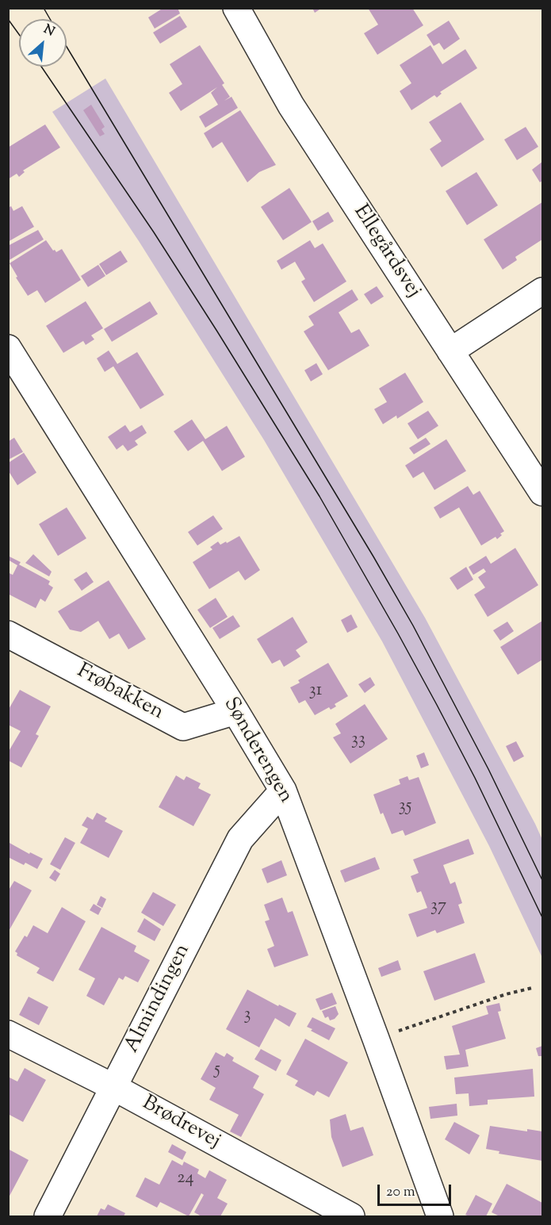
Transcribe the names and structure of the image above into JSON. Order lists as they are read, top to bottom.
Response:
{
  "streets": {
    "street": [
      "Ellegårdsvej",
      "Frøbakken",
      "Sønderengen",
      "Almindingen",
      "Brødrevej"
    ]
  },
  "crossings": [
    ["Frøbakken", "Sønderengen"],
    ["Sønderengen", "Almindingen"],
    ["Almindingen", "Brødrevej"]
  ],
  "house_numbers": [
    "31",
    "33",
    "35",
    "37",
    "3",
    "5",
    "24"
  ],
  "scale_bar": "20 m",
  "north": "top right"
}
